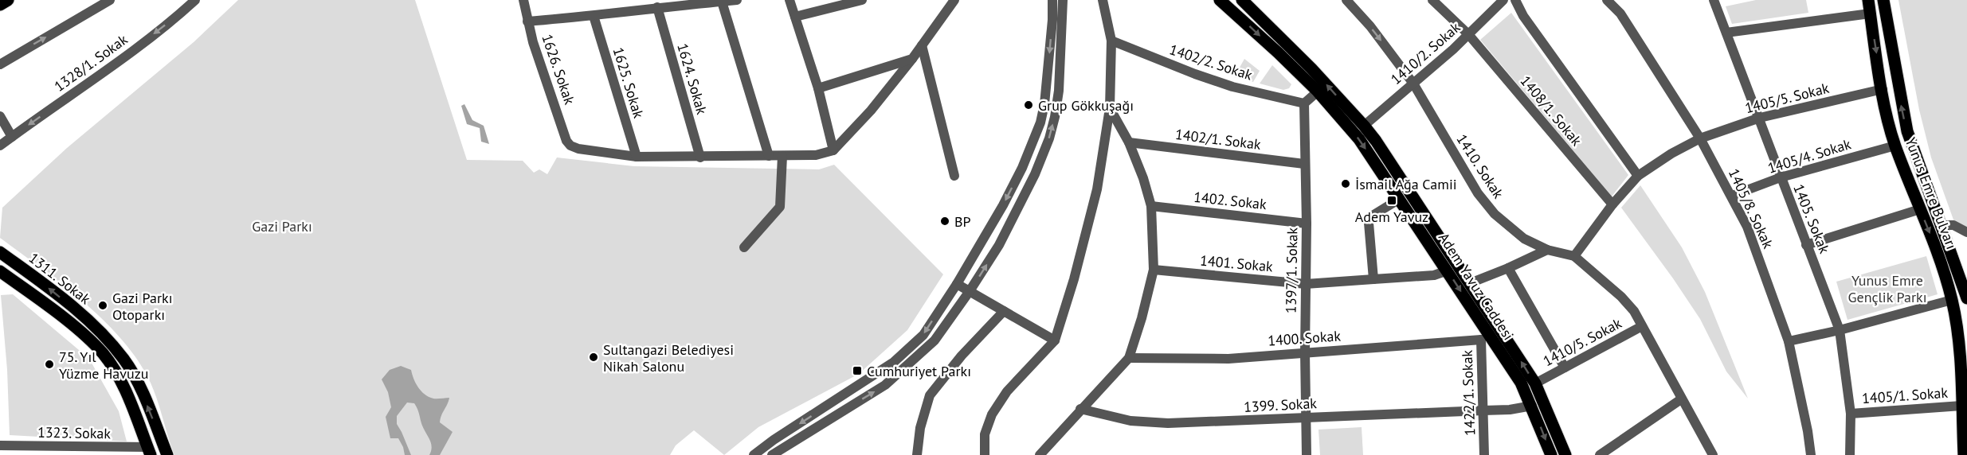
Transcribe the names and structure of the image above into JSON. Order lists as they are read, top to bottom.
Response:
{
  "streets": {
    "main road": ["Yunus Emre Bulvarı", "1311. Sokak", "Adem Yavuz Caddesi"],
    "street": [
      "1410/2. Sokak",
      "1402/2. Sokak",
      "1328/1. Sokak",
      "1626. Sokak",
      "1624. Sokak",
      "1625. Sokak",
      "1405/5. Sokak",
      "1408/1. Sokak",
      "1402/1. Sokak",
      "1405/4. Sokak",
      "1410. Sokak",
      "1402. Sokak",
      "1405/8. Sokak",
      "1405. Sokak",
      "1401. Sokak",
      "1397/1. Sokak",
      "1400. Sokak",
      "1410/5. Sokak",
      "1422/1. Sokak",
      "1405/1. Sokak",
      "1399. Sokak",
      "1323. Sokak"
    ]
  },
  "crossings": [
    ["1410/2. Sokak", "1408/1. Sokak"],
    ["1410/2. Sokak", "1410. Sokak"],
    ["1410/2. Sokak", "Adem Yavuz Caddesi"],
    ["1402/2. Sokak", "1397/1. Sokak"],
    ["1626. Sokak", "1625. Sokak"],
    ["1405/5. Sokak", "1408/1. Sokak"],
    ["1405/5. Sokak", "1410. Sokak"],
    ["1405/5. Sokak", "Yunus Emre Bulvarı"],
    ["1405/5. Sokak", "1405/8. Sokak"],
    ["1405/5. Sokak", "1405. Sokak"],
    ["1402/1. Sokak", "1397/1. Sokak"],
    ["1405/4. Sokak", "Yunus Emre Bulvarı"],
    ["1405/4. Sokak", "1405/8. Sokak"],
    ["1405/4. Sokak", "1405. Sokak"],
    ["1410. Sokak", "1410/5. Sokak"],
    ["Yunus Emre Bulvarı", "1405/1. Sokak"],
    ["1402. Sokak", "1397/1. Sokak"],
    ["1405. Sokak", "1405/1. Sokak"],
    ["1401. Sokak", "1397/1. Sokak"],
    ["1401. Sokak", "Adem Yavuz Caddesi"],
    ["1397/1. Sokak", "1400. Sokak"],
    ["1397/1. Sokak", "1399. Sokak"],
    ["1311. Sokak", "1323. Sokak"],
    ["Adem Yavuz Caddesi", "1400. Sokak"],
    ["Adem Yavuz Caddesi", "1410/5. Sokak"],
    ["Adem Yavuz Caddesi", "1422/1. Sokak"],
    ["Adem Yavuz Caddesi", "1399. Sokak"],
    ["1400. Sokak", "1422/1. Sokak"],
    ["1422/1. Sokak", "1399. Sokak"]
  ],
  "parks": ["Gazi Parkı", "Yunus Emre Gençlik Parkı"],
  "places": {
    "other": [
      "Grup Gökkuşağı",
      "İsmail Ağa Camii",
      "BP",
      "Gazi Parkı Otoparkı",
      "Sultangazi Belediyesi Nikah Salonu",
      "75. Yıl Yüzme Havuzu"
    ],
    "transit": ["Adem Yavuz", "Cumhuriyet Parkı"]
  }
}
